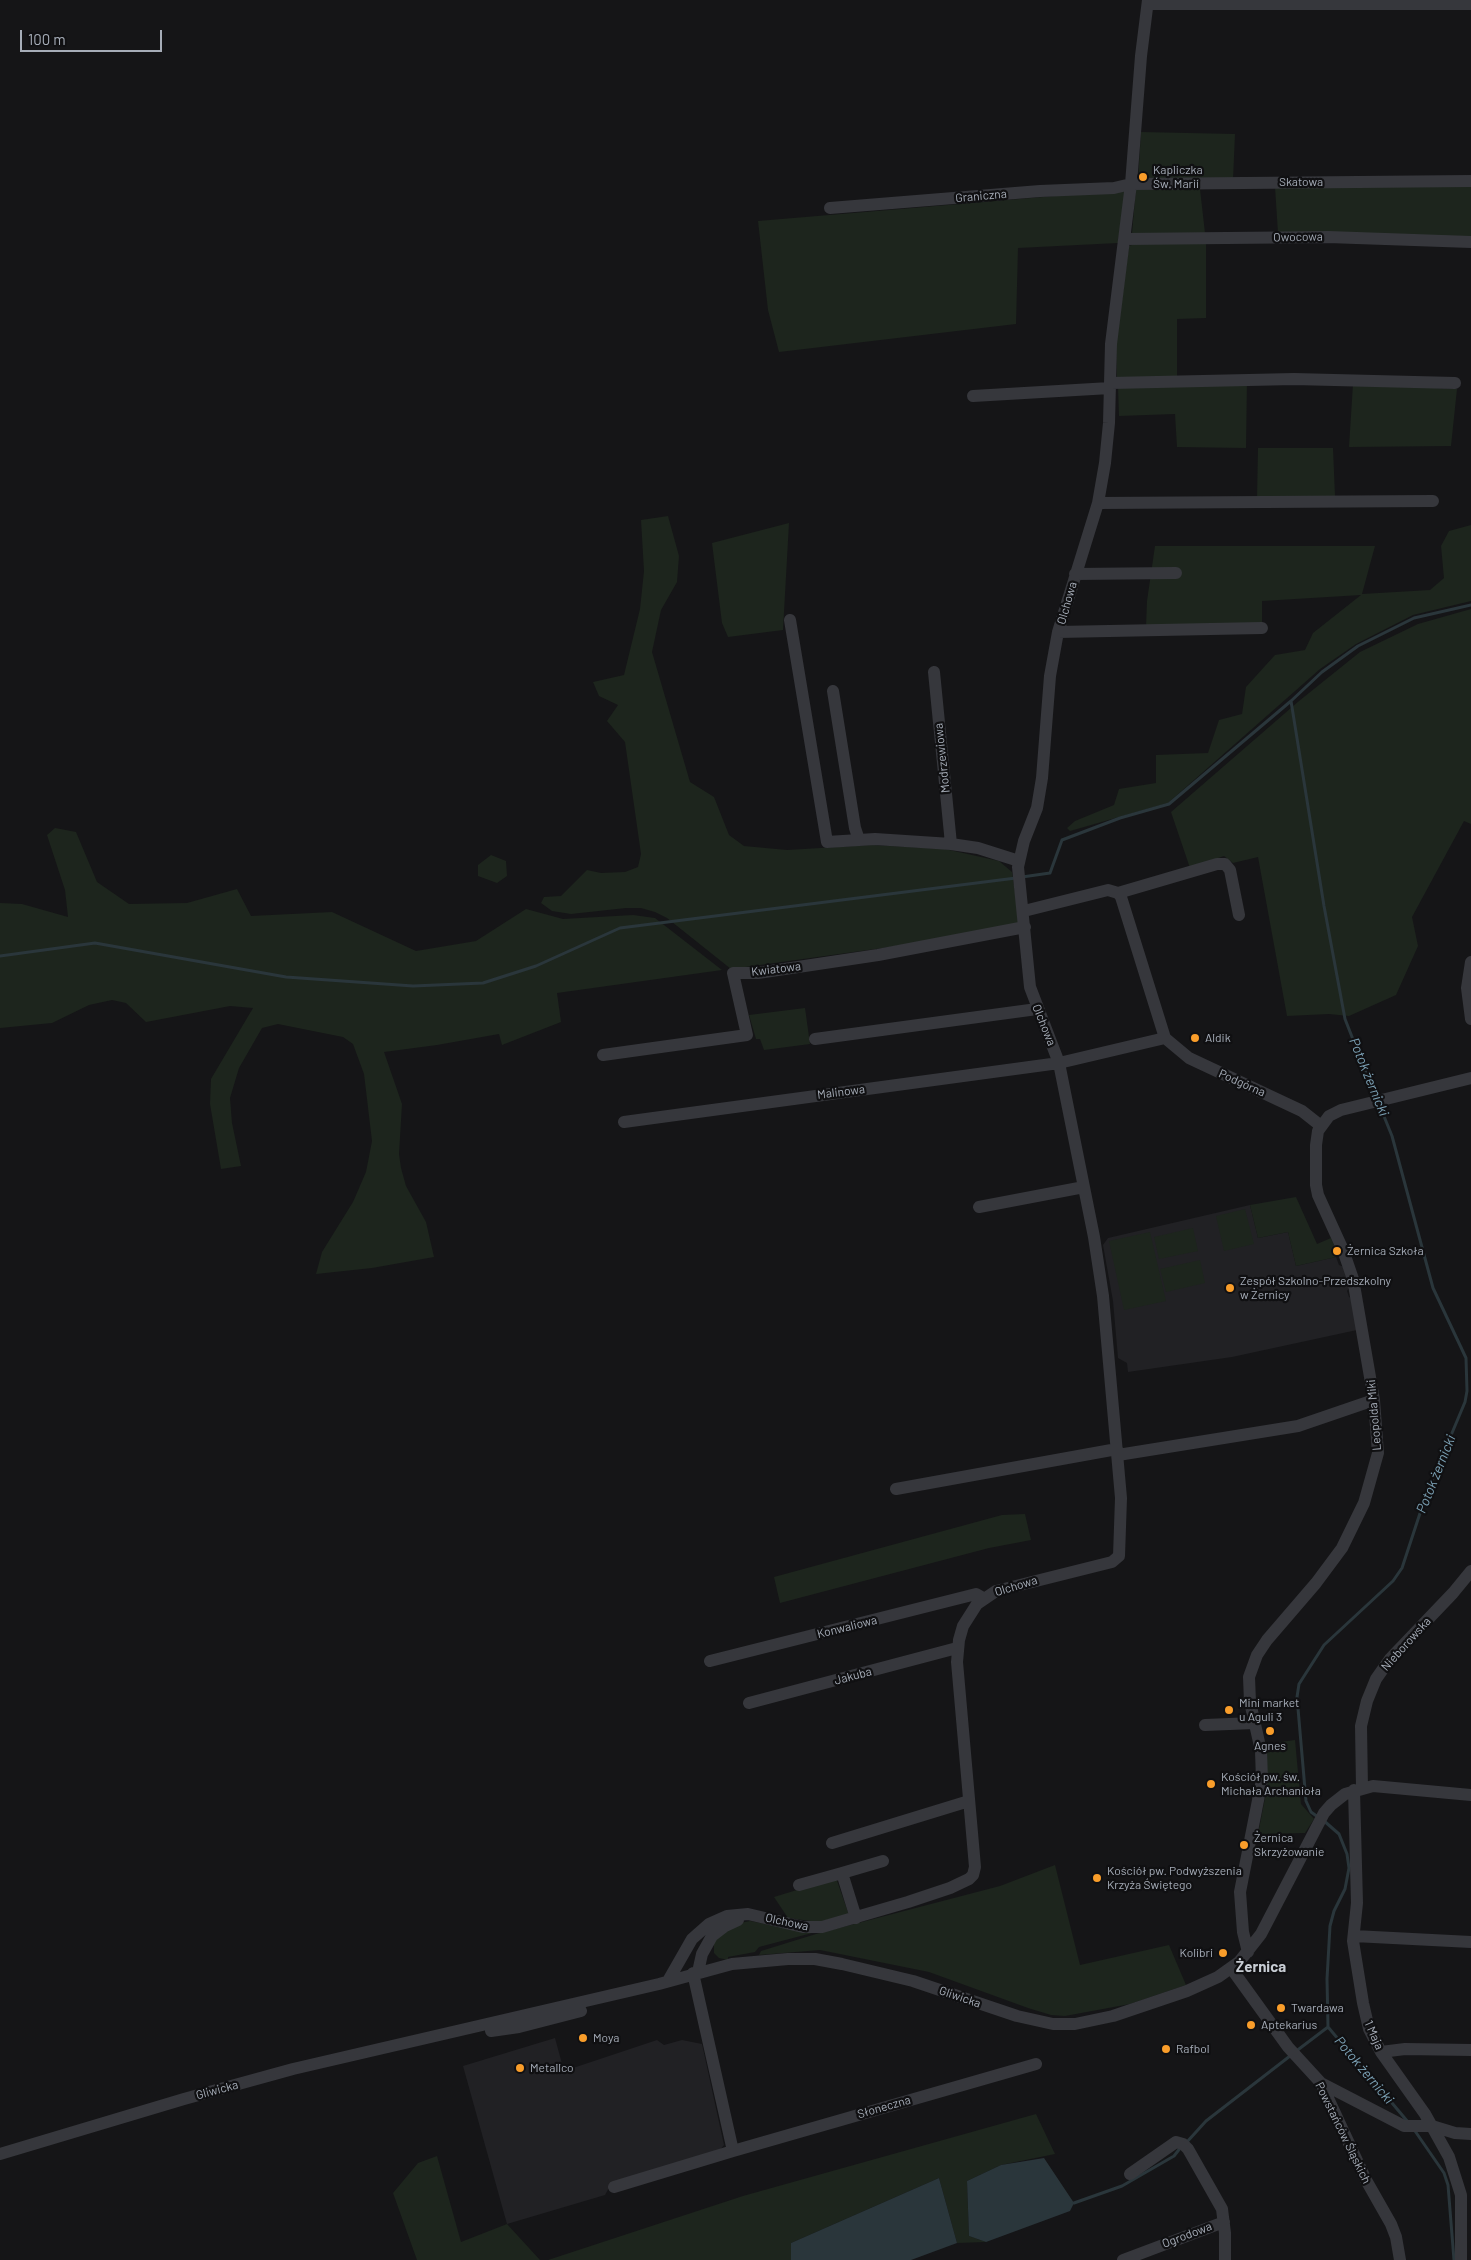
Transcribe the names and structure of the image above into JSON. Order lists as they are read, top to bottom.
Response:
{
  "streets": {
    "street": [
      "Skatowa",
      "Graniczna",
      "Owocowa",
      "Olchowa",
      "Modrzewiowa",
      "Kwiatowa",
      "Podgórna",
      "Malinowa",
      "Leopolda Miki",
      "Konwaliowa",
      "Nieborowska",
      "Jakuba",
      "Gliwicka",
      "1 Maja",
      "Słoneczna",
      "Powstańców Śląskich",
      "Ogrodowa"
    ]
  },
  "crossings": [
    ["Skatowa", "Graniczna"],
    ["Skatowa", "Olchowa"],
    ["Graniczna", "Olchowa"],
    ["Owocowa", "Olchowa"],
    ["Olchowa", "Kwiatowa"],
    ["Olchowa", "Malinowa"],
    ["Olchowa", "Konwaliowa"],
    ["Olchowa", "Jakuba"],
    ["Olchowa", "Gliwicka"],
    ["Podgórna", "Leopolda Miki"],
    ["Leopolda Miki", "Gliwicka"],
    ["Nieborowska", "Gliwicka"],
    ["Nieborowska", "1 Maja"],
    ["Gliwicka", "1 Maja"],
    ["Gliwicka", "Powstańców Śląskich"]
  ],
  "districts": ["Żernica"],
  "water": ["Potok żernicki"],
  "places": [
    "Kapliczka Św. Marii",
    "Aldik",
    "Żernica Szkoła",
    "Zespół Szkolno-Przedszkolny w Żernicy",
    "Mini market u Aguli 3",
    "Agnes",
    "Kościół pw. św. Michała Archanioła",
    "Żernica Skrzyżowanie",
    "Kościół pw. Podwyższenia Krzyża Świętego",
    "Kolibri",
    "Twardawa",
    "Aptekarius",
    "Moya",
    "Rafbol",
    "Metallco"
  ],
  "scale_bar": "100 m"
}
